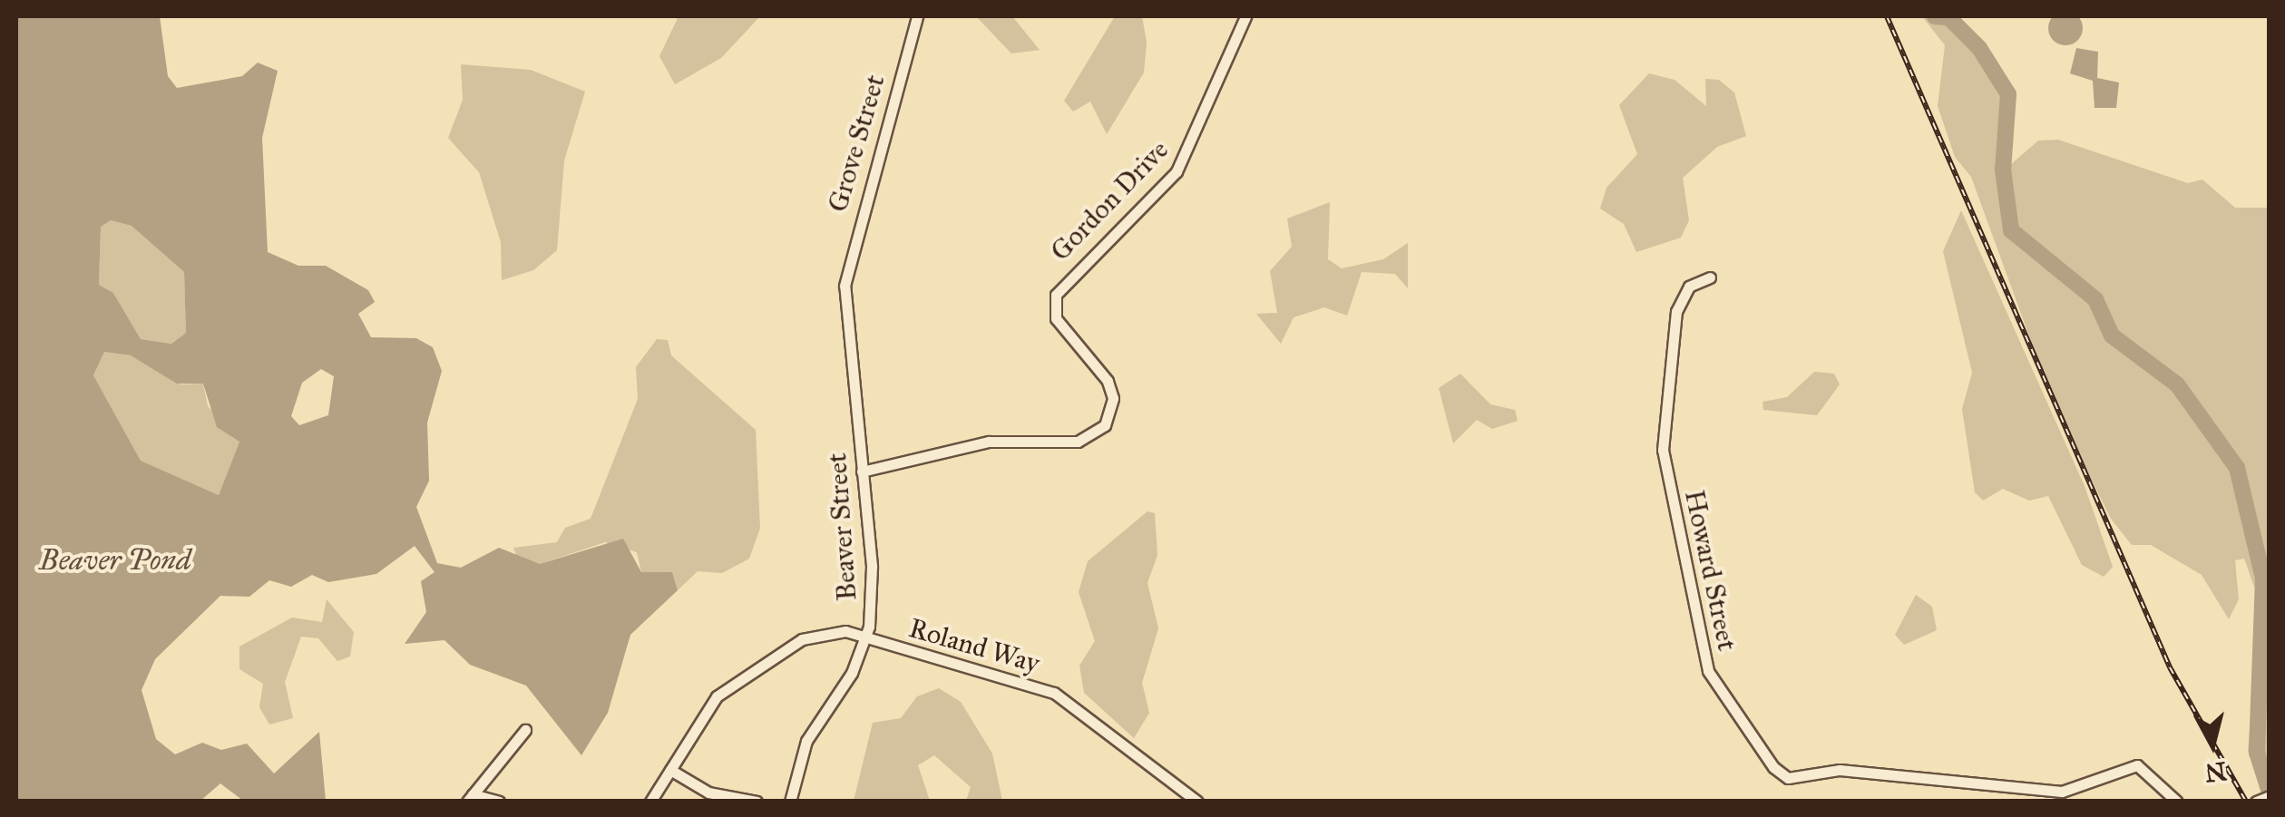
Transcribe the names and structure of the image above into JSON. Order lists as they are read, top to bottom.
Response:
{
  "streets": {
    "street": [
      "Grove Street",
      "Gordon Drive",
      "Beaver Street",
      "Howard Street",
      "Roland Way"
    ]
  },
  "crossings": [
    ["Grove Street", "Beaver Street"],
    ["Gordon Drive", "Beaver Street"],
    ["Beaver Street", "Roland Way"]
  ],
  "water": ["Beaver Pond"],
  "north": "bottom"
}
